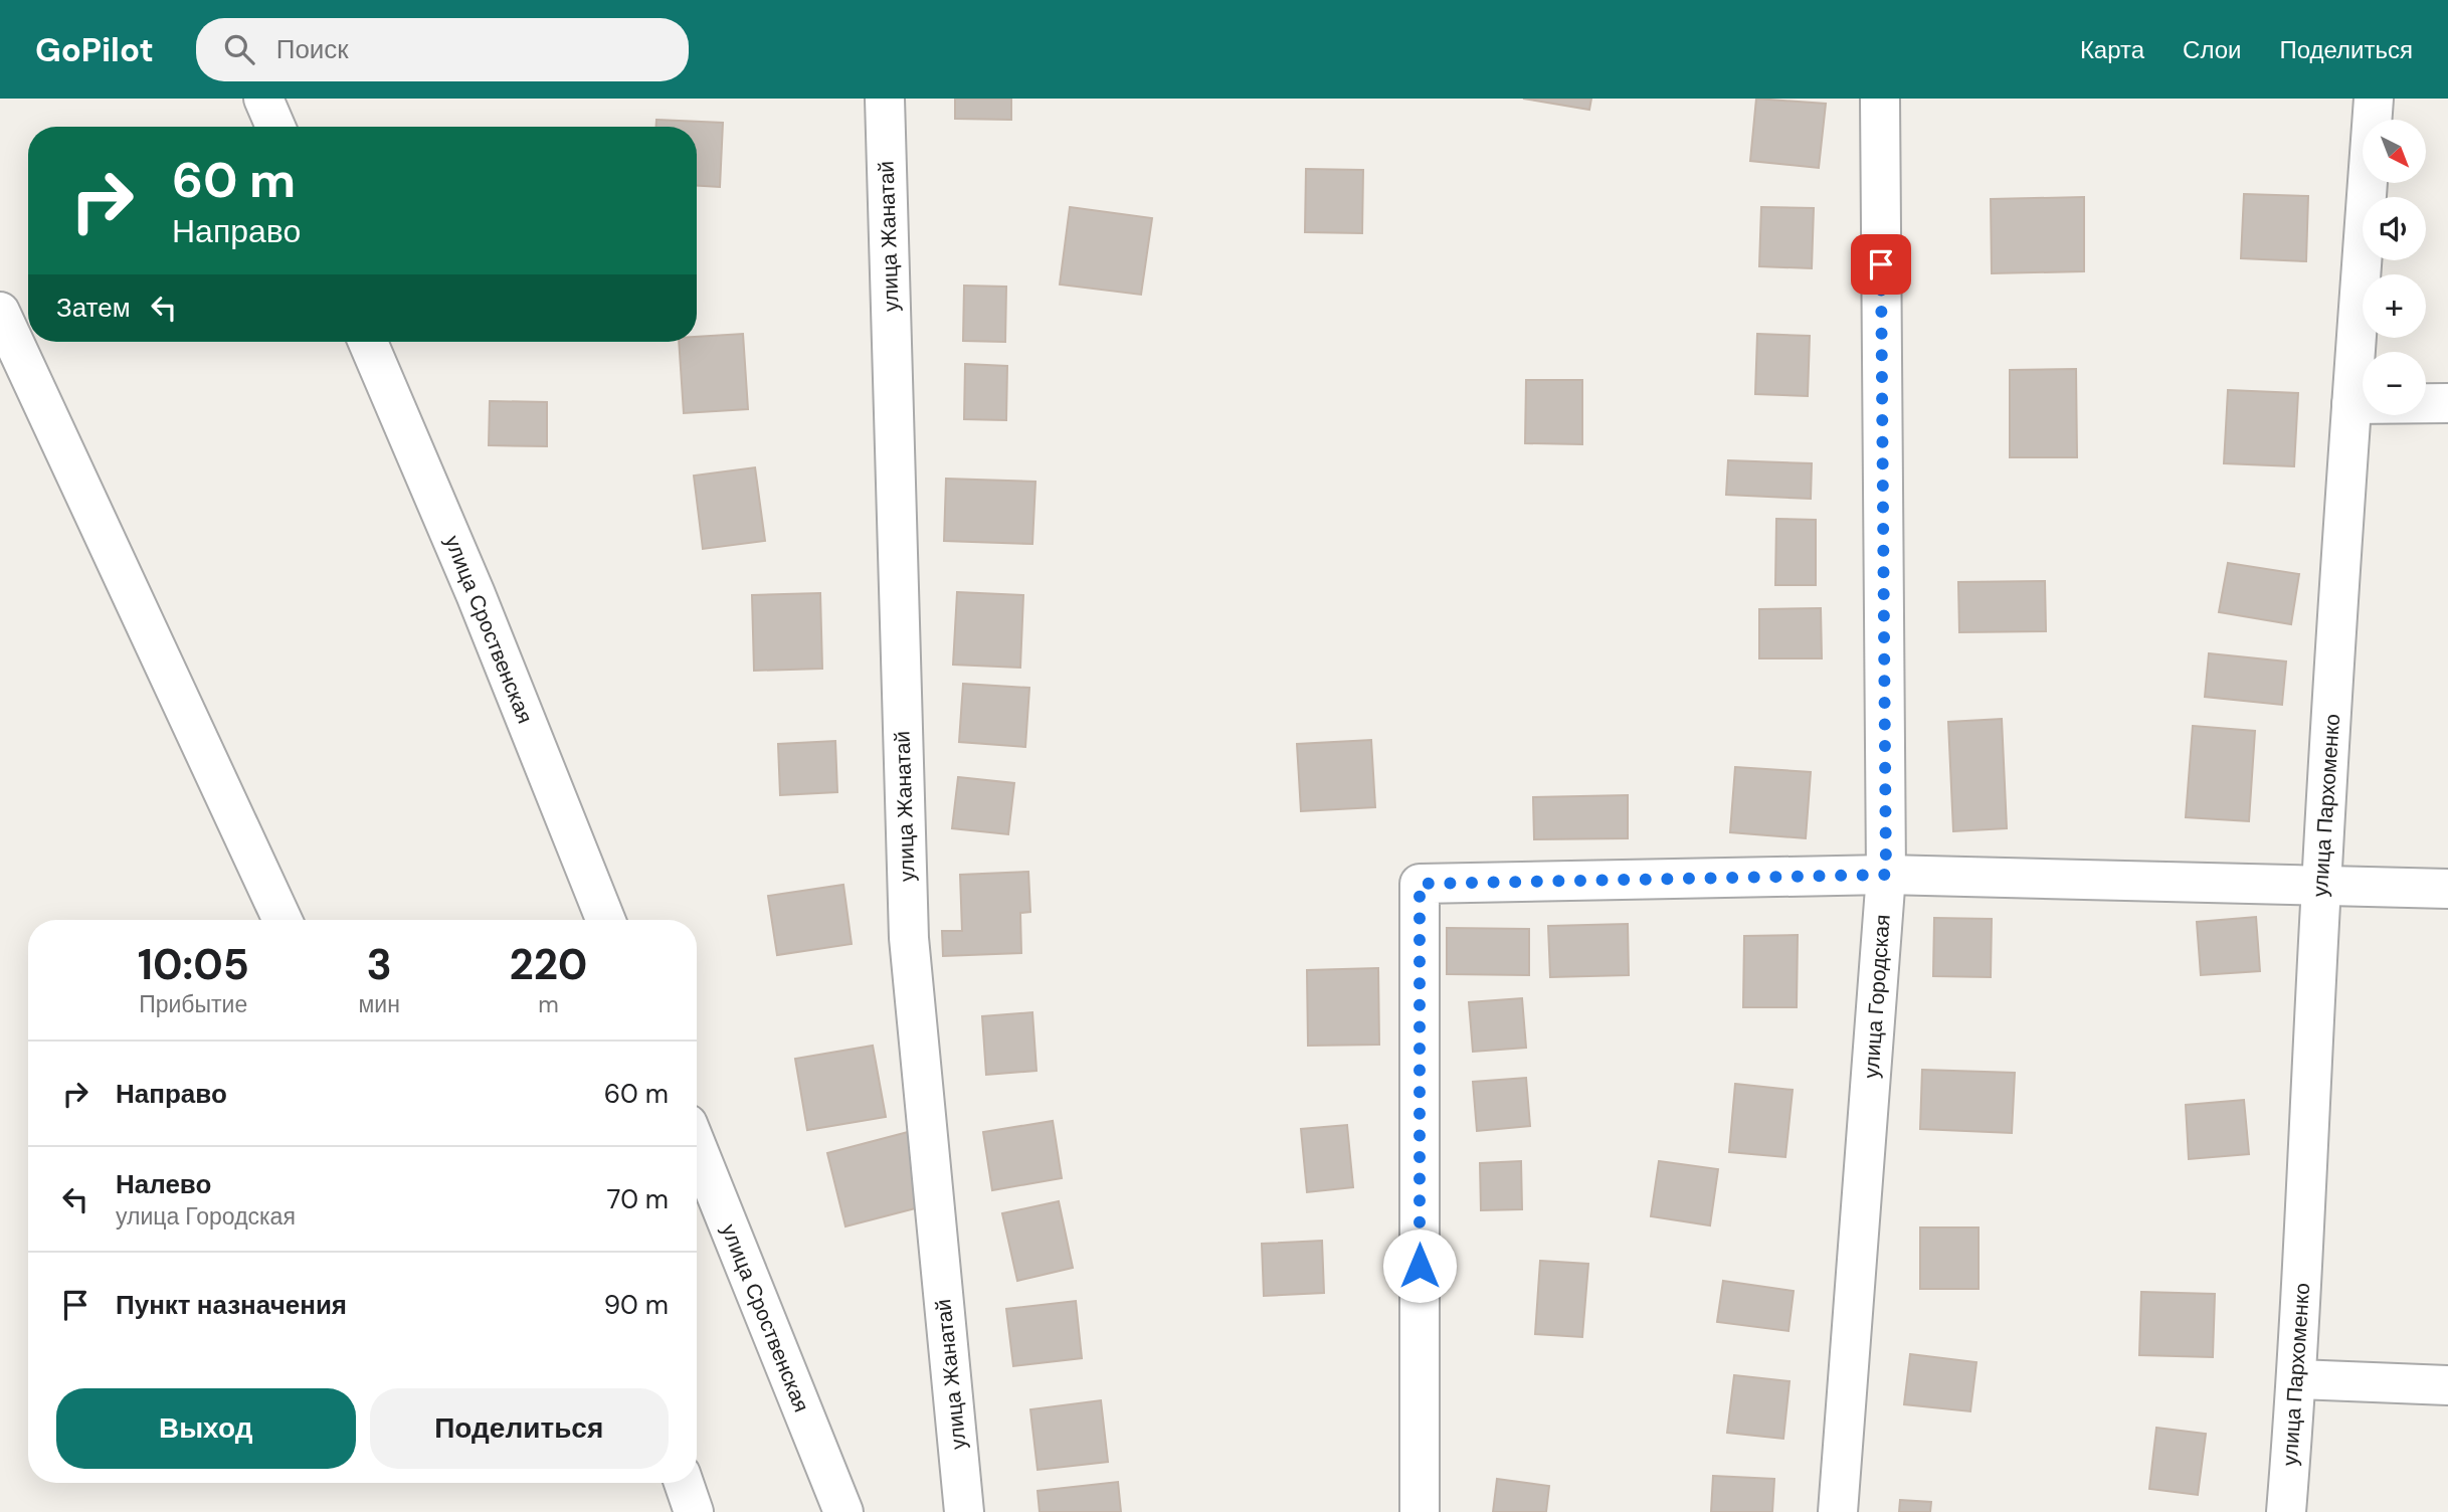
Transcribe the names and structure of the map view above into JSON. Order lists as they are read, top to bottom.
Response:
{
  "streets": {
    "street": [
      "улица Жанатай",
      "улица Сроственская",
      "улица Пархоменко",
      "улица Городская"
    ]
  },
  "north": "bottom right",
  "page": {
    "header": "GoPilot",
    "search": "Поиск",
    "nav": ["Карта", "Слои", "Поделиться"],
    "map_buttons": ["+", "−"],
    "turn": ["60 m", "Направо"],
    "then": "Затем",
    "eta": [
      "10:05",
      "Прибытие",
      "3",
      "мин",
      "220",
      "m"
    ],
    "list": [
      {
        "name": "Направо",
        "value": "60 m"
      },
      {
        "name": "Налево",
        "note": "улица Городская",
        "value": "70 m"
      },
      {
        "name": "Пункт назначения",
        "value": "90 m"
      }
    ],
    "buttons": ["Выход", "Поделиться"]
  }
}
